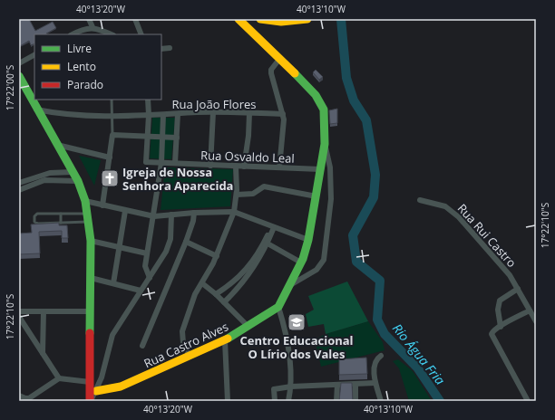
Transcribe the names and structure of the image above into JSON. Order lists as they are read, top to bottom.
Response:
{
  "streets": {
    "street": [
      "Rua João Flores",
      "Rua Osvaldo Leal",
      "Rua Rui Castro",
      "Rua Castro Alves"
    ]
  },
  "water": ["Rio Água Fria"],
  "places": {
    "church": ["Igreja de Nossa Senhora Aparecida"],
    "school or university": ["Centro Educacional O Lírio dos Vales"]
  },
  "legend": ["Livre", "Lento", "Parado"],
  "coordinates": [
    "40°13'20\"W",
    "40°13'10\"W",
    "17°22'00\"S",
    "17°22'10\"S"
  ]
}
